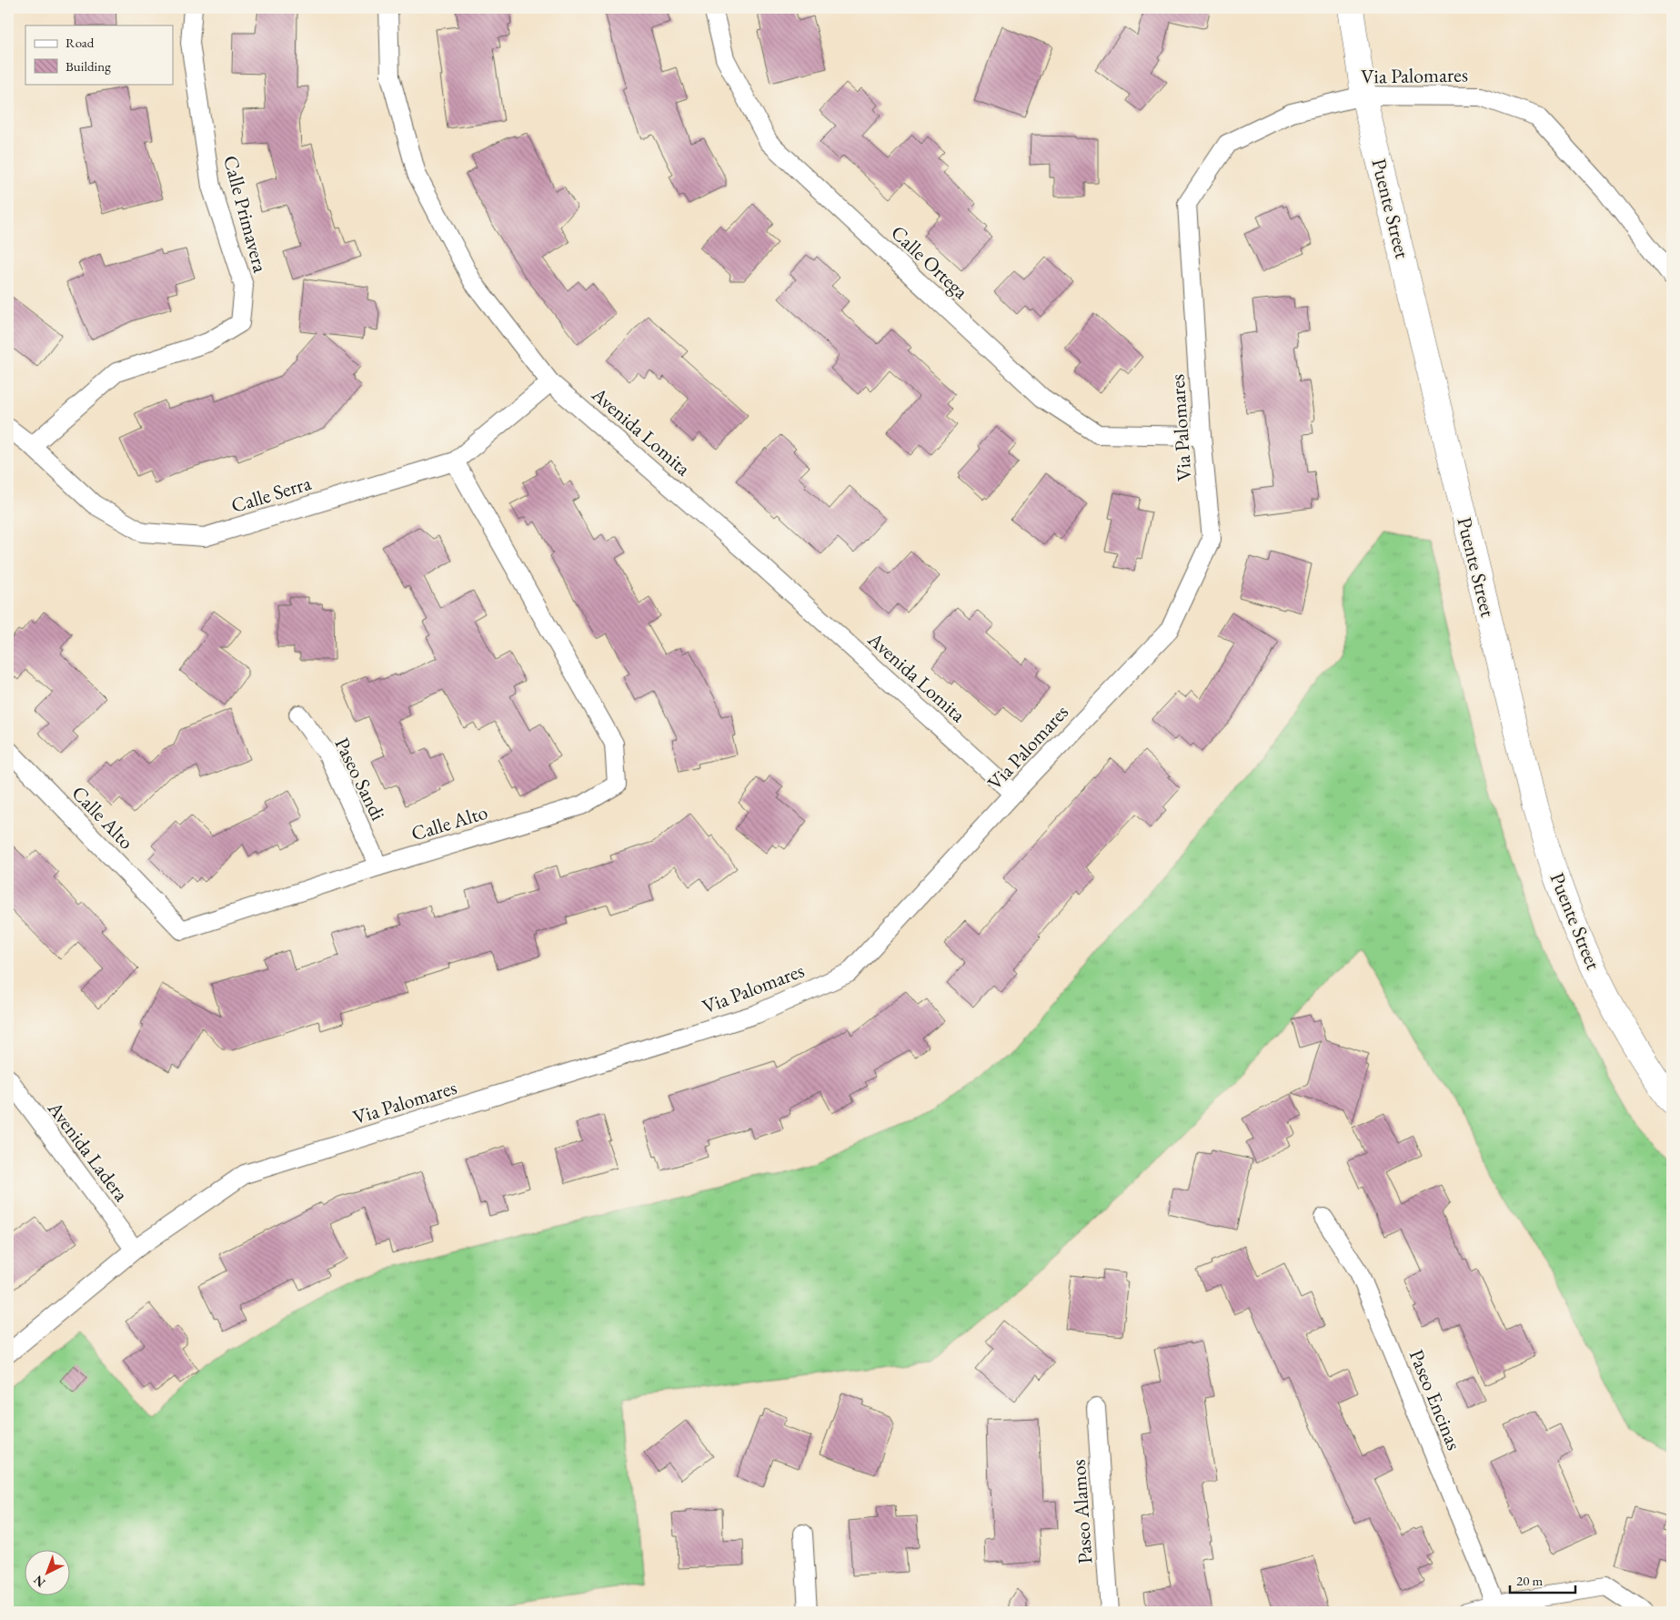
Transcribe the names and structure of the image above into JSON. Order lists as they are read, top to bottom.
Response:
{
  "streets": {
    "street": [
      "Via Palomares",
      "Puente Street",
      "Calle Primavera",
      "Calle Ortega",
      "Avenida Lomita",
      "Calle Serra",
      "Paseo Sandi",
      "Calle Alto",
      "Avenida Ladera",
      "Paseo Encinas",
      "Paseo Alamos"
    ]
  },
  "crossings": [
    ["Via Palomares", "Puente Street"],
    ["Via Palomares", "Calle Ortega"],
    ["Via Palomares", "Avenida Lomita"],
    ["Via Palomares", "Avenida Ladera"],
    ["Calle Primavera", "Calle Serra"],
    ["Avenida Lomita", "Calle Serra"],
    ["Calle Serra", "Calle Alto"],
    ["Paseo Sandi", "Calle Alto"]
  ],
  "legend": ["Road", "Building"],
  "scale_bar": "20 m",
  "north": "bottom left"
}
